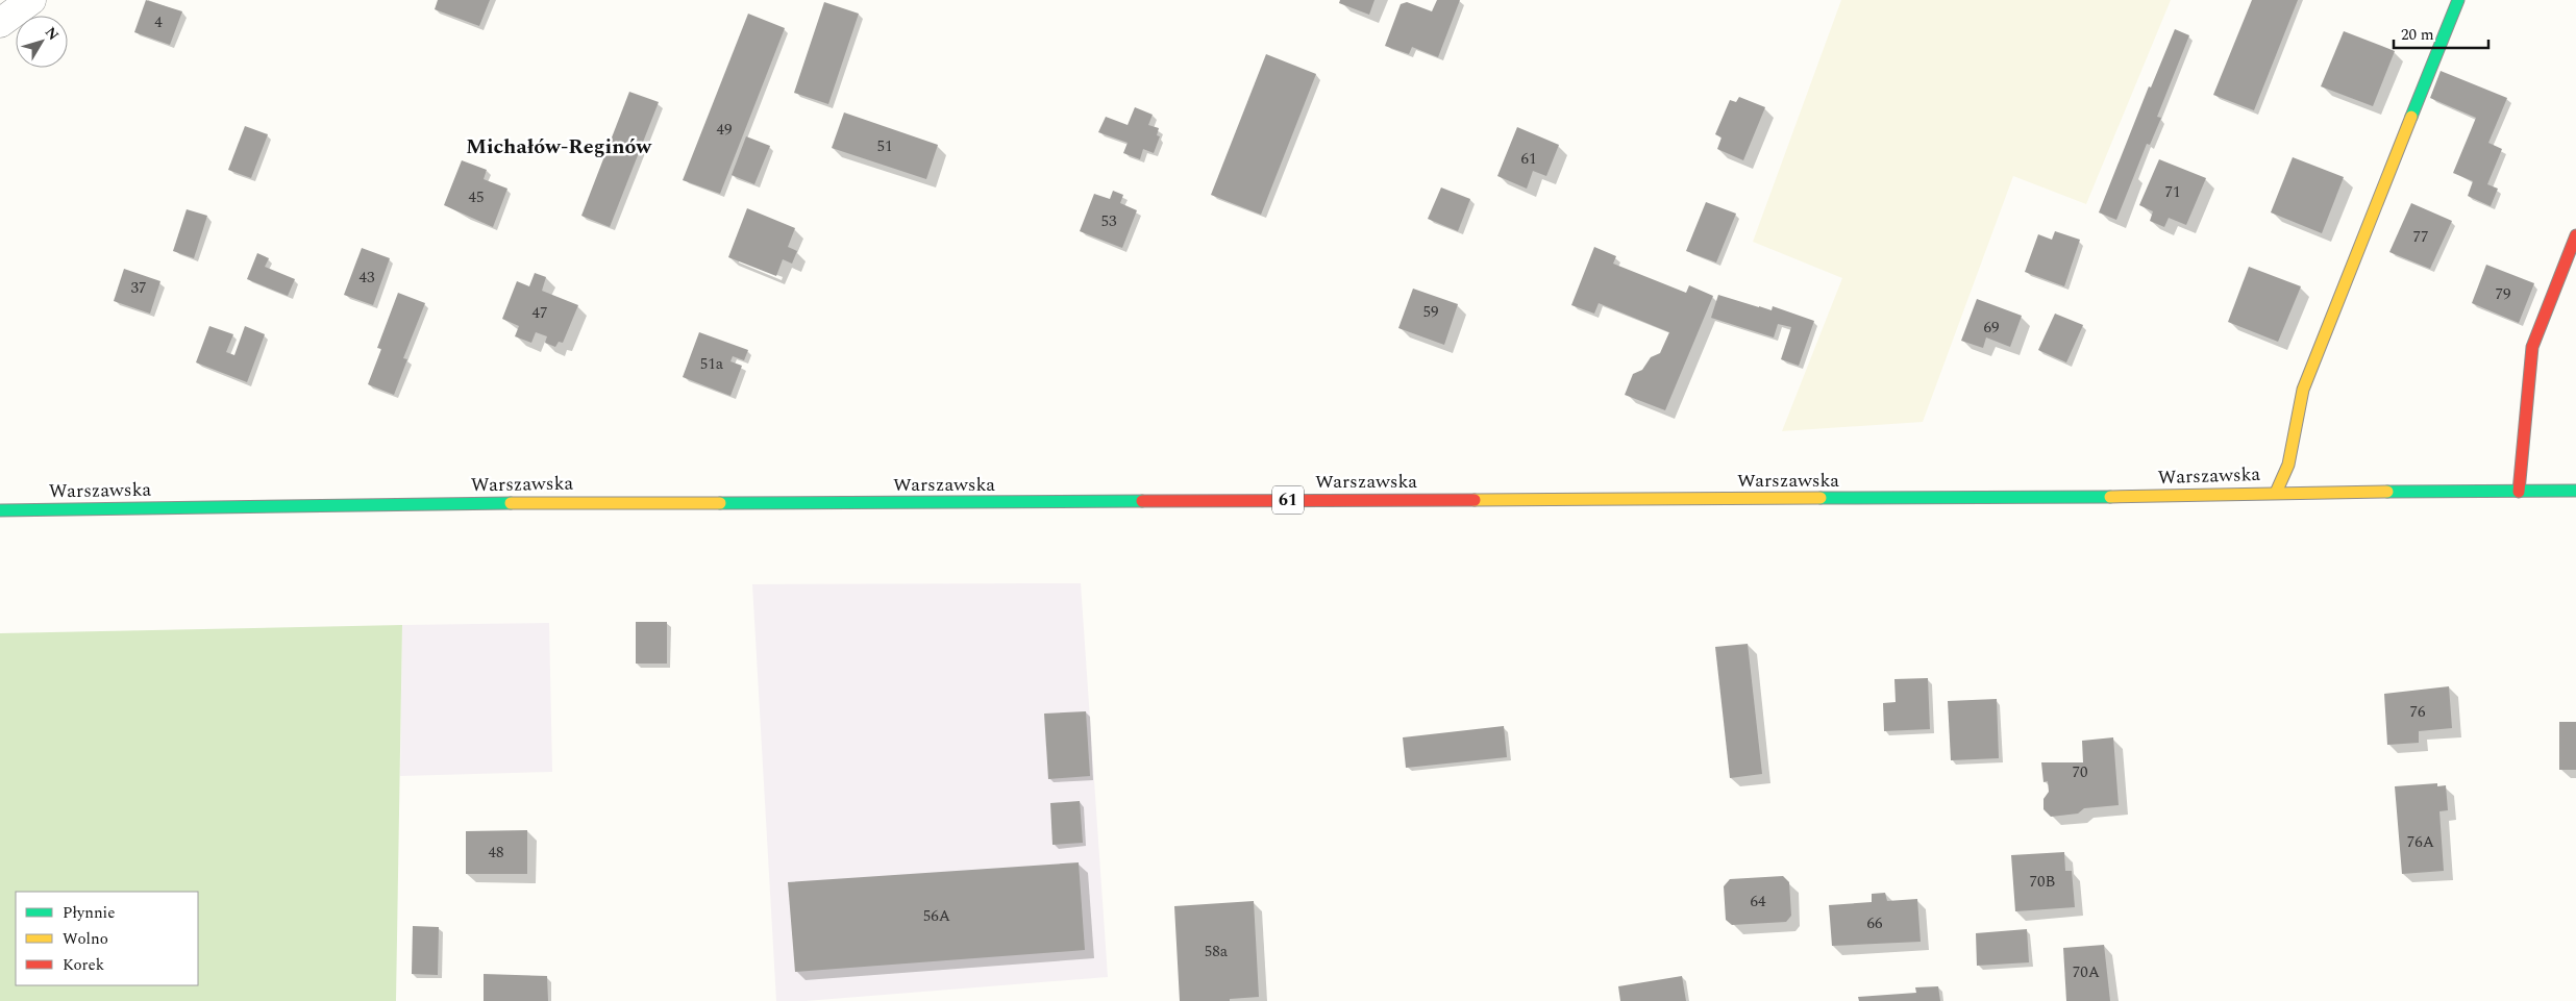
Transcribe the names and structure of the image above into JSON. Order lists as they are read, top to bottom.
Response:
{
  "streets": {
    "main road": ["Warszawska", "61"]
  },
  "districts": ["Michałów-Reginów"],
  "house_numbers": [
    "4",
    "49",
    "51",
    "61",
    "71",
    "45",
    "53",
    "77",
    "43",
    "37",
    "79",
    "59",
    "47",
    "69",
    "51a",
    "76",
    "70",
    "76A",
    "48",
    "70B",
    "64",
    "56A",
    "66",
    "58a",
    "70A"
  ],
  "legend": ["Płynnie", "Wolno", "Korek"],
  "scale_bar": "20 m",
  "north": "top right"
}
